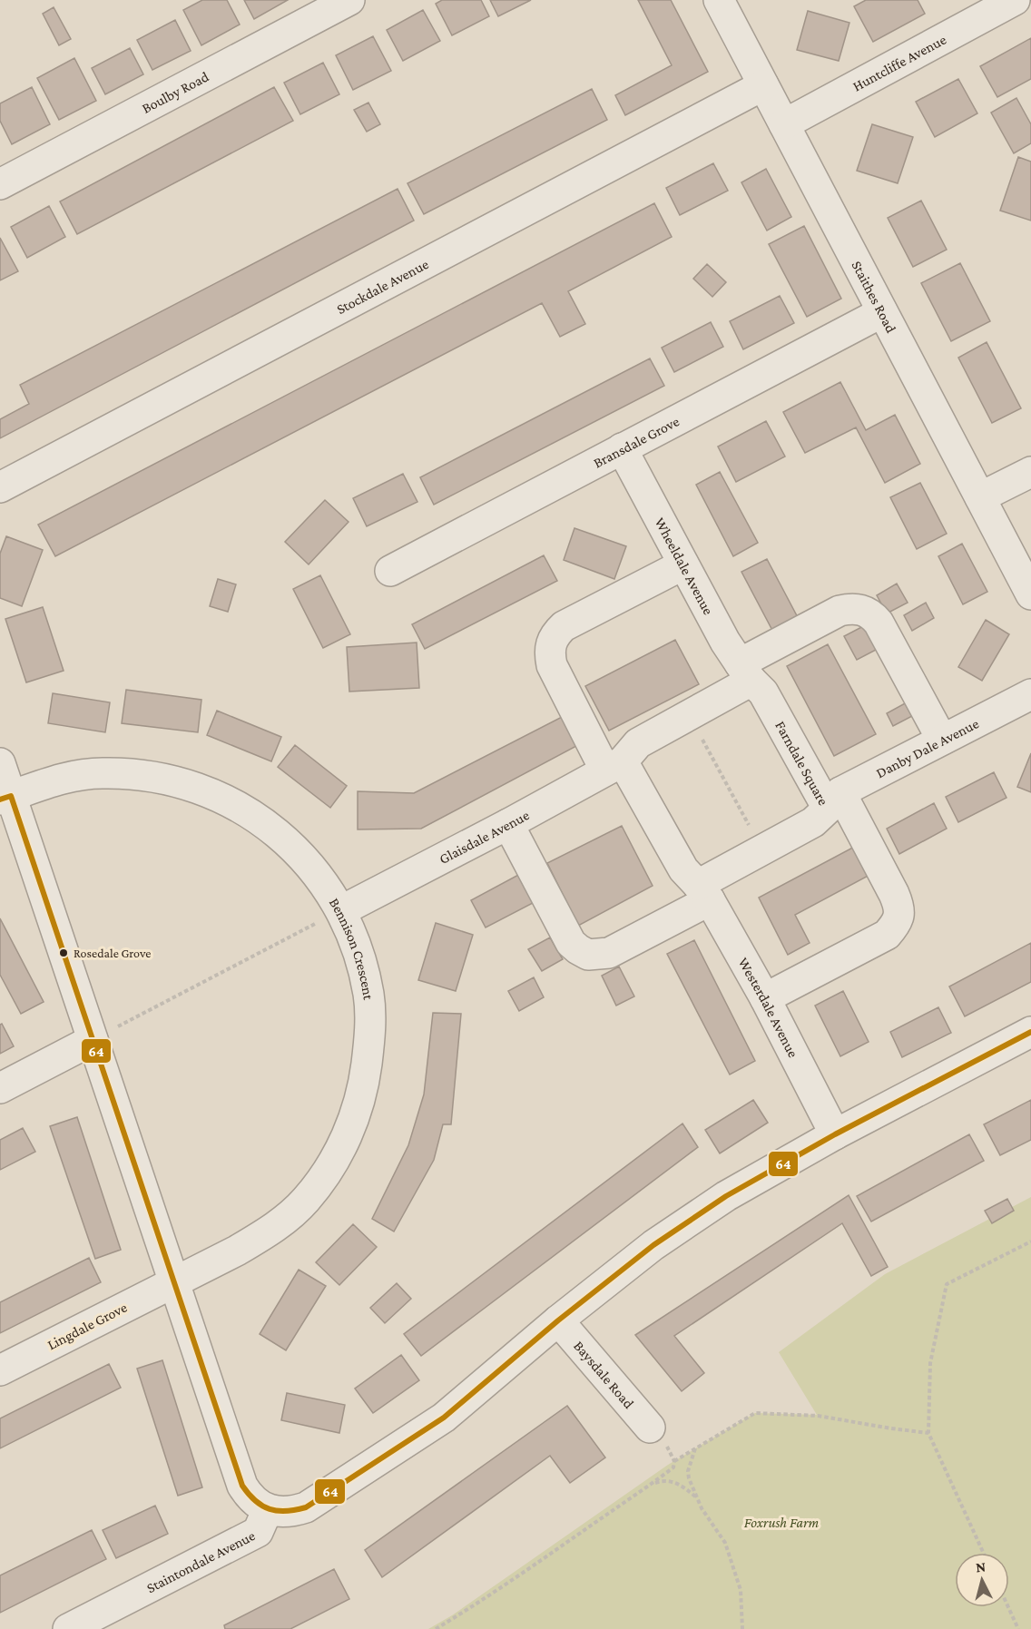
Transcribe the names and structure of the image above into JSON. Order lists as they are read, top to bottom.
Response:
{
  "streets": {
    "street": [
      "Huntcliffe Avenue",
      "Boulby Road",
      "Stockdale Avenue",
      "Staithes Road",
      "Bransdale Grove",
      "Wheeldale Avenue",
      "Danby Dale Avenue",
      "Farndale Square",
      "Glaisdale Avenue",
      "Bennison Crescent",
      "Westerdale Avenue",
      "Lingdale Grove",
      "Baysdale Road",
      "Staintondale Avenue"
    ]
  },
  "crossings": [
    ["Huntcliffe Avenue", "Staithes Road"],
    ["Stockdale Avenue", "Staithes Road"],
    ["Staithes Road", "Bransdale Grove"],
    ["Bransdale Grove", "Wheeldale Avenue"],
    ["Wheeldale Avenue", "Farndale Square"],
    ["Danby Dale Avenue", "Farndale Square"],
    ["Farndale Square", "Glaisdale Avenue"],
    ["Farndale Square", "Westerdale Avenue"],
    ["Glaisdale Avenue", "Bennison Crescent"],
    ["Bennison Crescent", "Lingdale Grove"]
  ],
  "parks": ["Foxrush Farm"],
  "places": ["Rosedale Grove"],
  "lines": ["transit line 64"],
  "north": "top"
}
